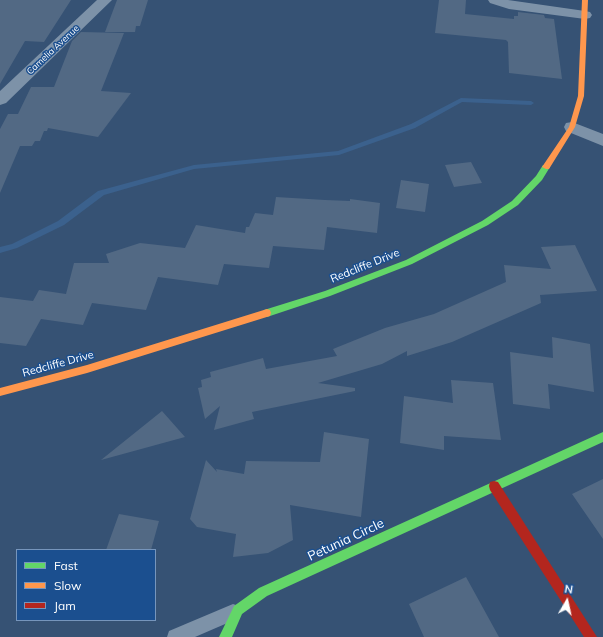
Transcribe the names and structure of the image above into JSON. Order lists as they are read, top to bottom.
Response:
{
  "streets": {
    "street": ["Camelia Avenue", "Redcliffe Drive", "Petunia Circle"]
  },
  "legend": ["Fast", "Slow", "Jam"],
  "north": "top"
}
